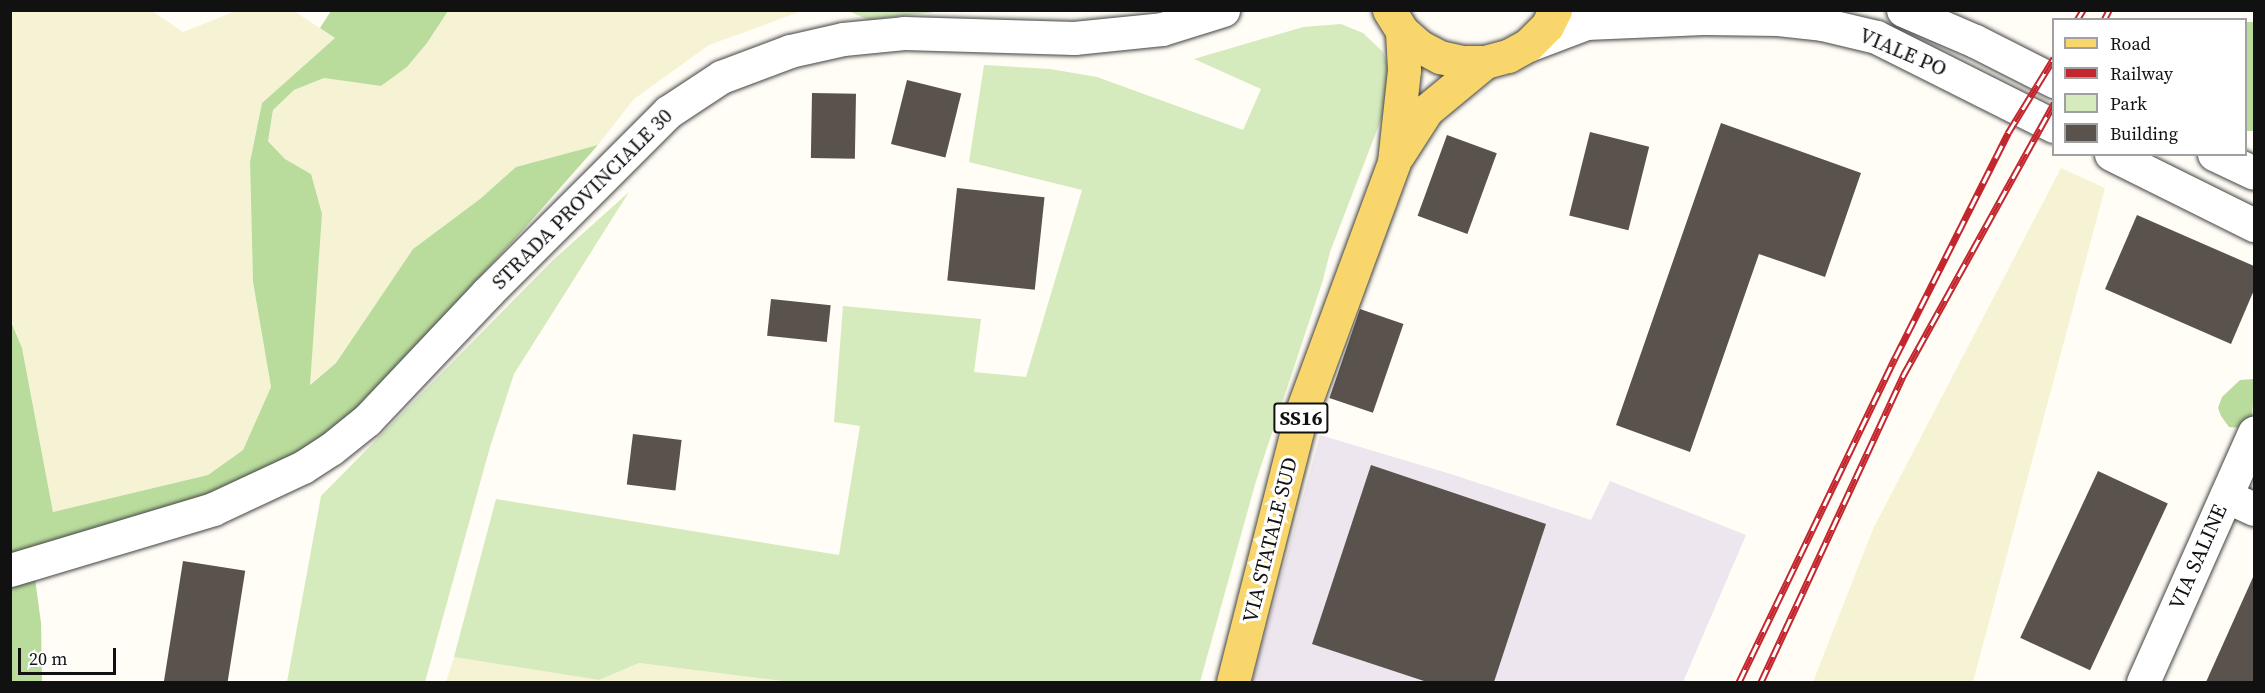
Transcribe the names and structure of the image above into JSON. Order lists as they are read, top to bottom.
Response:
{
  "streets": {
    "main road": ["SS16", "VIA STATALE SUD"],
    "street": ["VIALE PO", "STRADA PROVINCIALE 30", "VIA SALINE"]
  },
  "crossings": [
    ["VIALE PO", "SS16"],
    ["SS16", "VIA STATALE SUD"]
  ],
  "legend": [
    "Road",
    "Railway",
    "Park",
    "Building"
  ],
  "scale_bar": "20 m"
}
